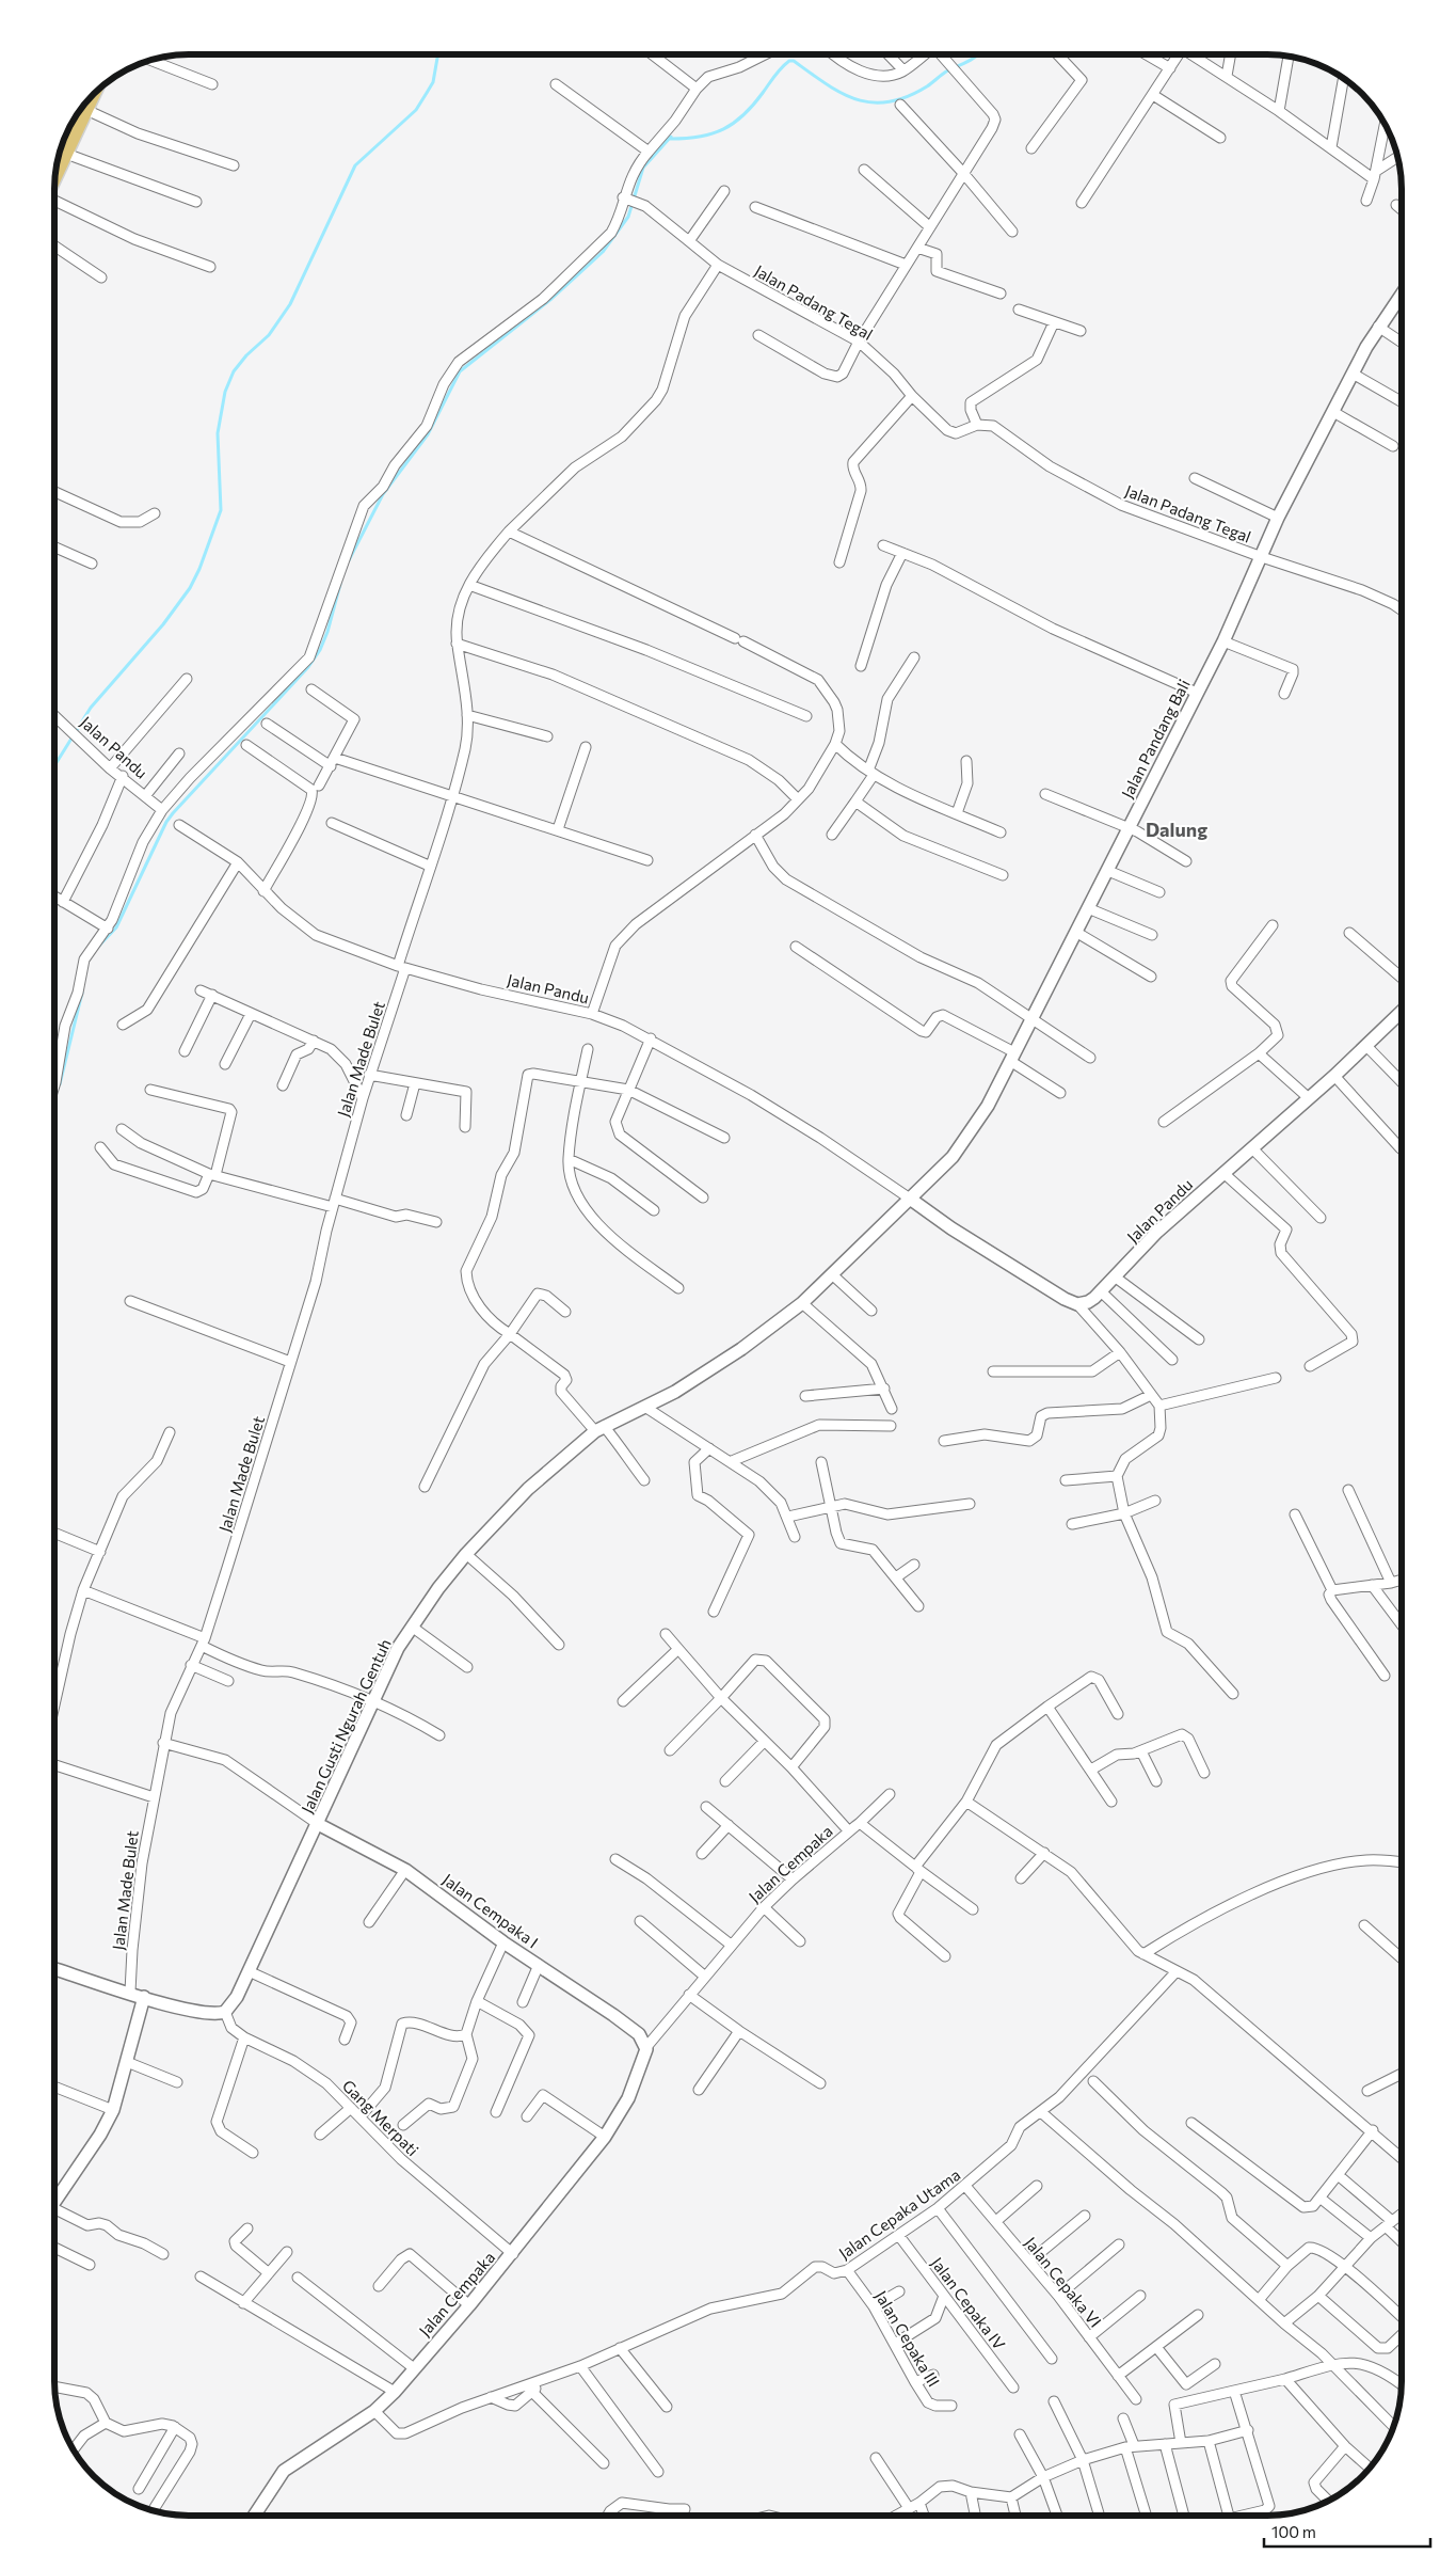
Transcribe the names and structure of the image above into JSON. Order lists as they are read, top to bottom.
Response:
{
  "streets": {
    "street": [
      "Jalan Padang Tegal",
      "Jalan Pandang Bali",
      "Jalan Pandu",
      "Jalan Made Bulet",
      "Jalan Gusti Ngurah Gentuh",
      "Jalan Cempaka",
      "Jalan Cempaka I",
      "Gang Merpati",
      "Jalan Cepaka Utama",
      "Jalan Cepaka VI",
      "Jalan Cepaka IV",
      "Jalan Cepaka III"
    ]
  },
  "crossings": [
    ["Jalan Padang Tegal", "Jalan Pandang Bali"],
    ["Jalan Padang Tegal", "Jalan Made Bulet"],
    ["Jalan Pandang Bali", "Jalan Pandu"],
    ["Jalan Pandang Bali", "Jalan Gusti Ngurah Gentuh"],
    ["Jalan Pandu", "Jalan Made Bulet"],
    ["Jalan Pandu", "Jalan Gusti Ngurah Gentuh"],
    ["Jalan Gusti Ngurah Gentuh", "Jalan Cempaka I"],
    ["Jalan Gusti Ngurah Gentuh", "Gang Merpati"],
    ["Jalan Cempaka", "Jalan Cempaka I"],
    ["Jalan Cempaka", "Gang Merpati"],
    ["Jalan Cempaka", "Jalan Cepaka Utama"],
    ["Jalan Cepaka Utama", "Jalan Cepaka VI"],
    ["Jalan Cepaka Utama", "Jalan Cepaka IV"],
    ["Jalan Cepaka Utama", "Jalan Cepaka III"]
  ],
  "districts": ["Dalung"],
  "scale_bar": "100 m"
}
